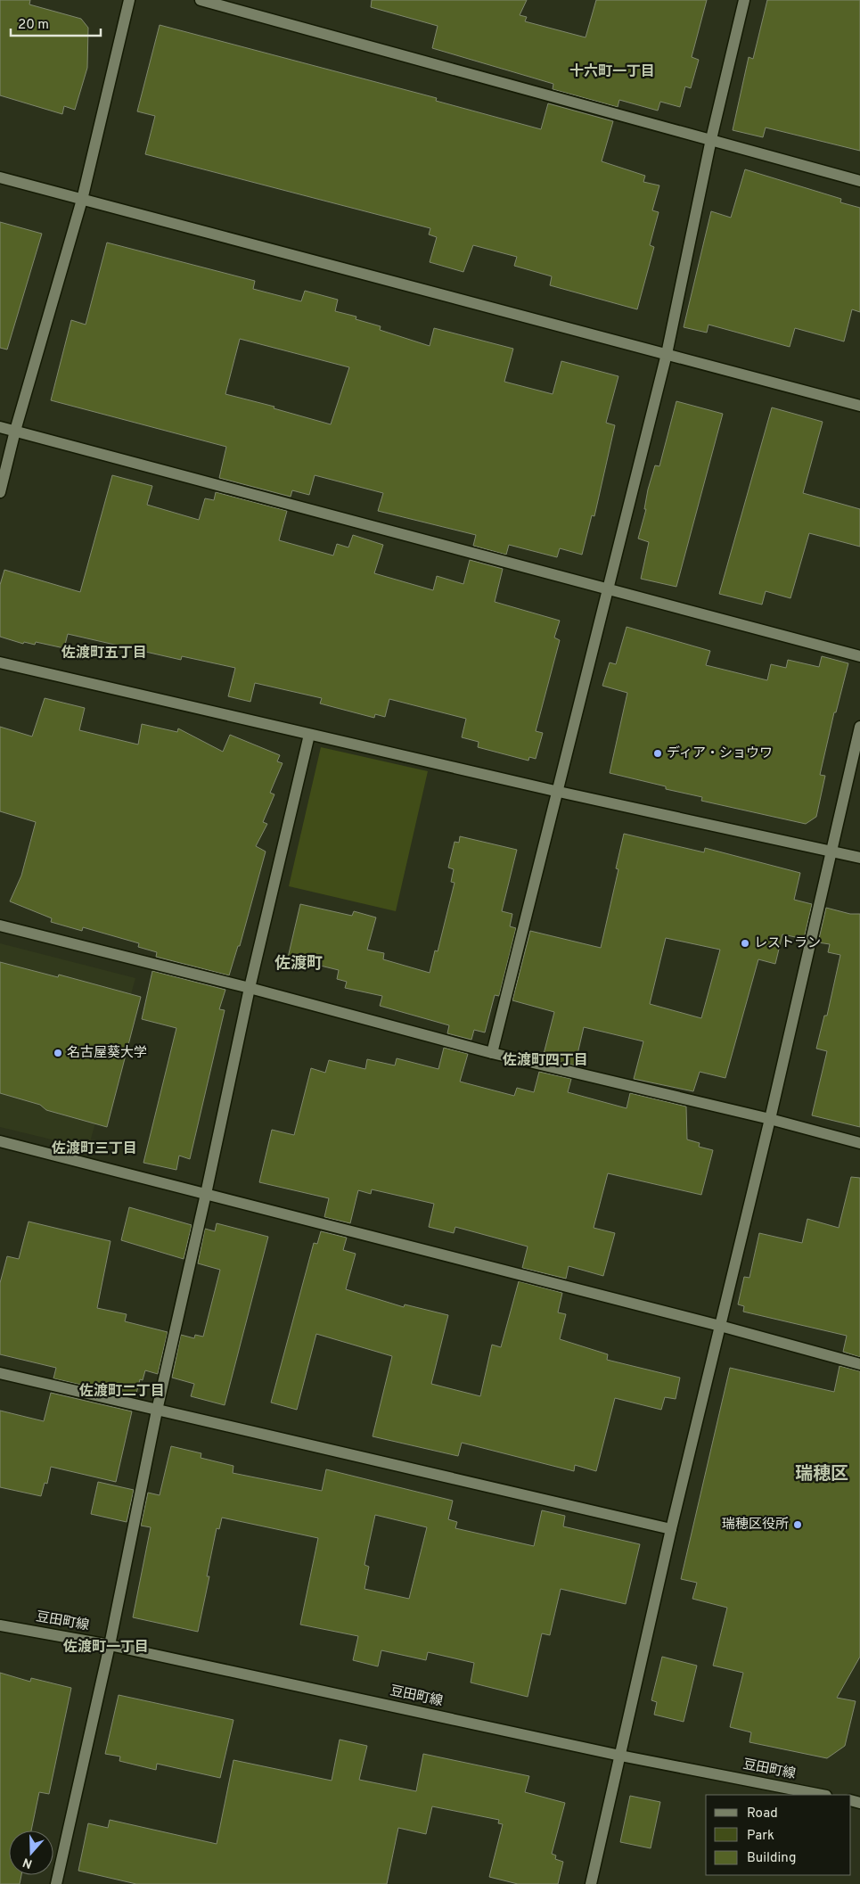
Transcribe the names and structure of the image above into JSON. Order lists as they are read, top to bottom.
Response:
{
  "streets": {
    "street": ["豆田町線"]
  },
  "districts": [
    "十六町一丁目",
    "佐渡町五丁目",
    "佐渡町",
    "佐渡町四丁目",
    "佐渡町三丁目",
    "佐渡町二丁目",
    "瑞穂区",
    "佐渡町一丁目"
  ],
  "places": [
    "ディア・ショウワ",
    "レストラン",
    "名古屋葵大学",
    "瑞穂区役所"
  ],
  "legend": ["Road", "Park", "Building"],
  "scale_bar": "20 m",
  "north": "bottom"
}
